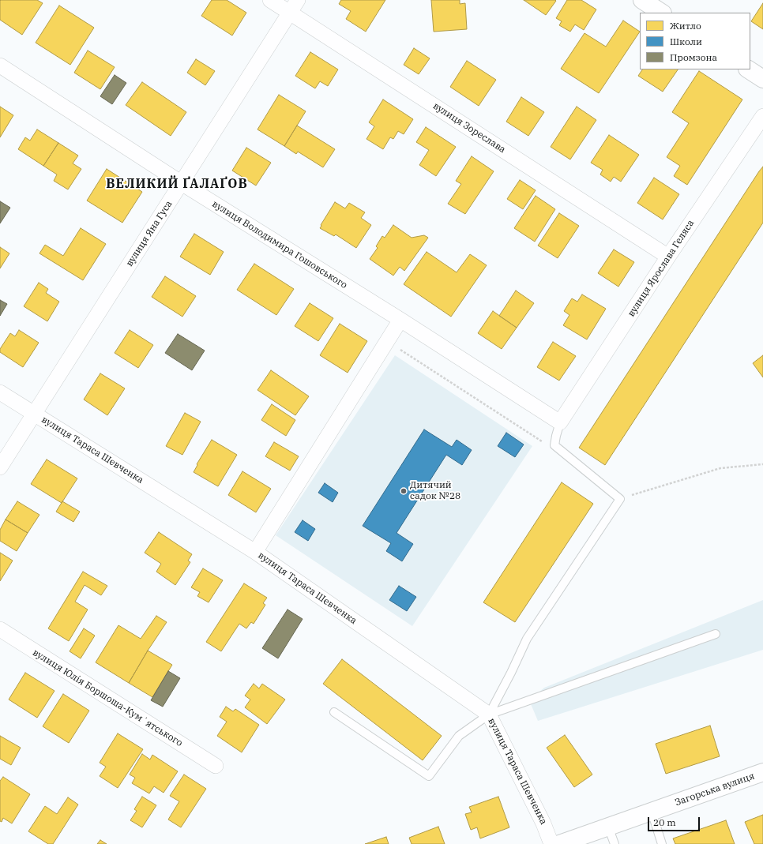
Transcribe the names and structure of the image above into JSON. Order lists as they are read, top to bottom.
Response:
{
  "streets": {
    "street": [
      "вулиця Зореслава",
      "вулиця Яна Гуса",
      "вулиця Володимира Гошовського",
      "вулиця Ярослава Геляса",
      "вулиця Тараса Шевченка",
      "вулиця Юлія Боршоша-Кумʼятського",
      "Загорська вулиця"
    ]
  },
  "crossings": [
    ["вулиця Зореслава", "вулиця Яна Гуса"],
    ["вулиця Зореслава", "вулиця Ярослава Геляса"],
    ["вулиця Яна Гуса", "вулиця Володимира Гошовського"],
    ["вулиця Яна Гуса", "вулиця Тараса Шевченка"],
    ["вулиця Володимира Гошовського", "вулиця Ярослава Геляса"]
  ],
  "districts": ["ВЕЛИКИЙ ҐАЛАҐОВ"],
  "places": ["Дитячий садок №28"],
  "legend": ["Житло", "Школи", "Промзона"],
  "scale_bar": "20 m"
}
